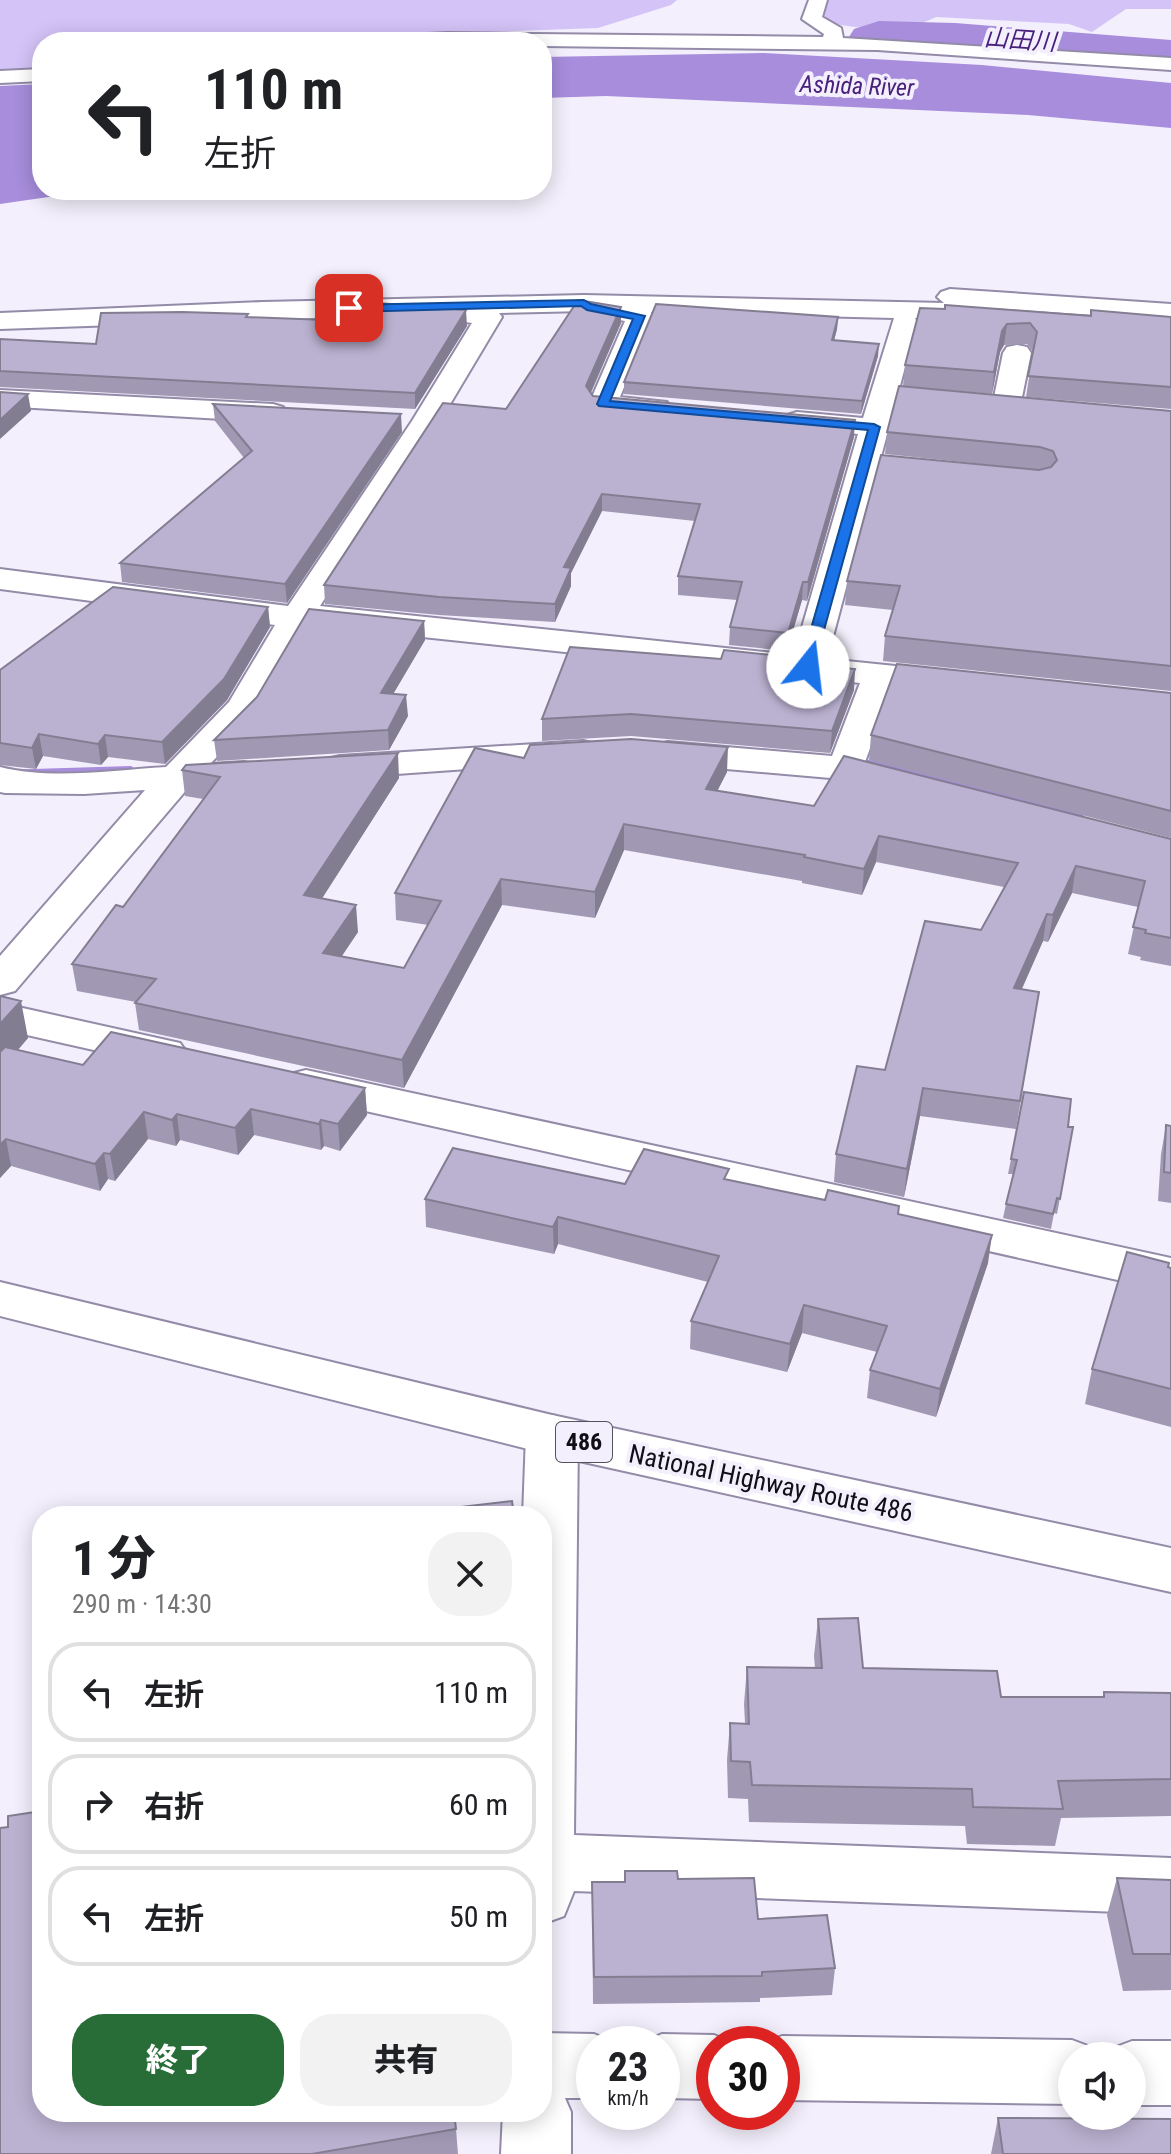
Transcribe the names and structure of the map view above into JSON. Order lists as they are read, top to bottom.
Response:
{
  "streets": {
    "main road": ["486", "National Highway Route 486"]
  },
  "water": ["山田川", "Ashida River"],
  "page": {
    "turn": ["110 m", "左折"],
    "heading": ["1 分", "290 m · 14:30"],
    "list": [
      {
        "name": "左折",
        "value": "110 m"
      },
      {
        "name": "右折",
        "value": "60 m"
      },
      {
        "name": "左折",
        "value": "50 m"
      }
    ],
    "buttons": ["終了", "共有"],
    "speed": "23 km/h",
    "limit": "30"
  }
}
